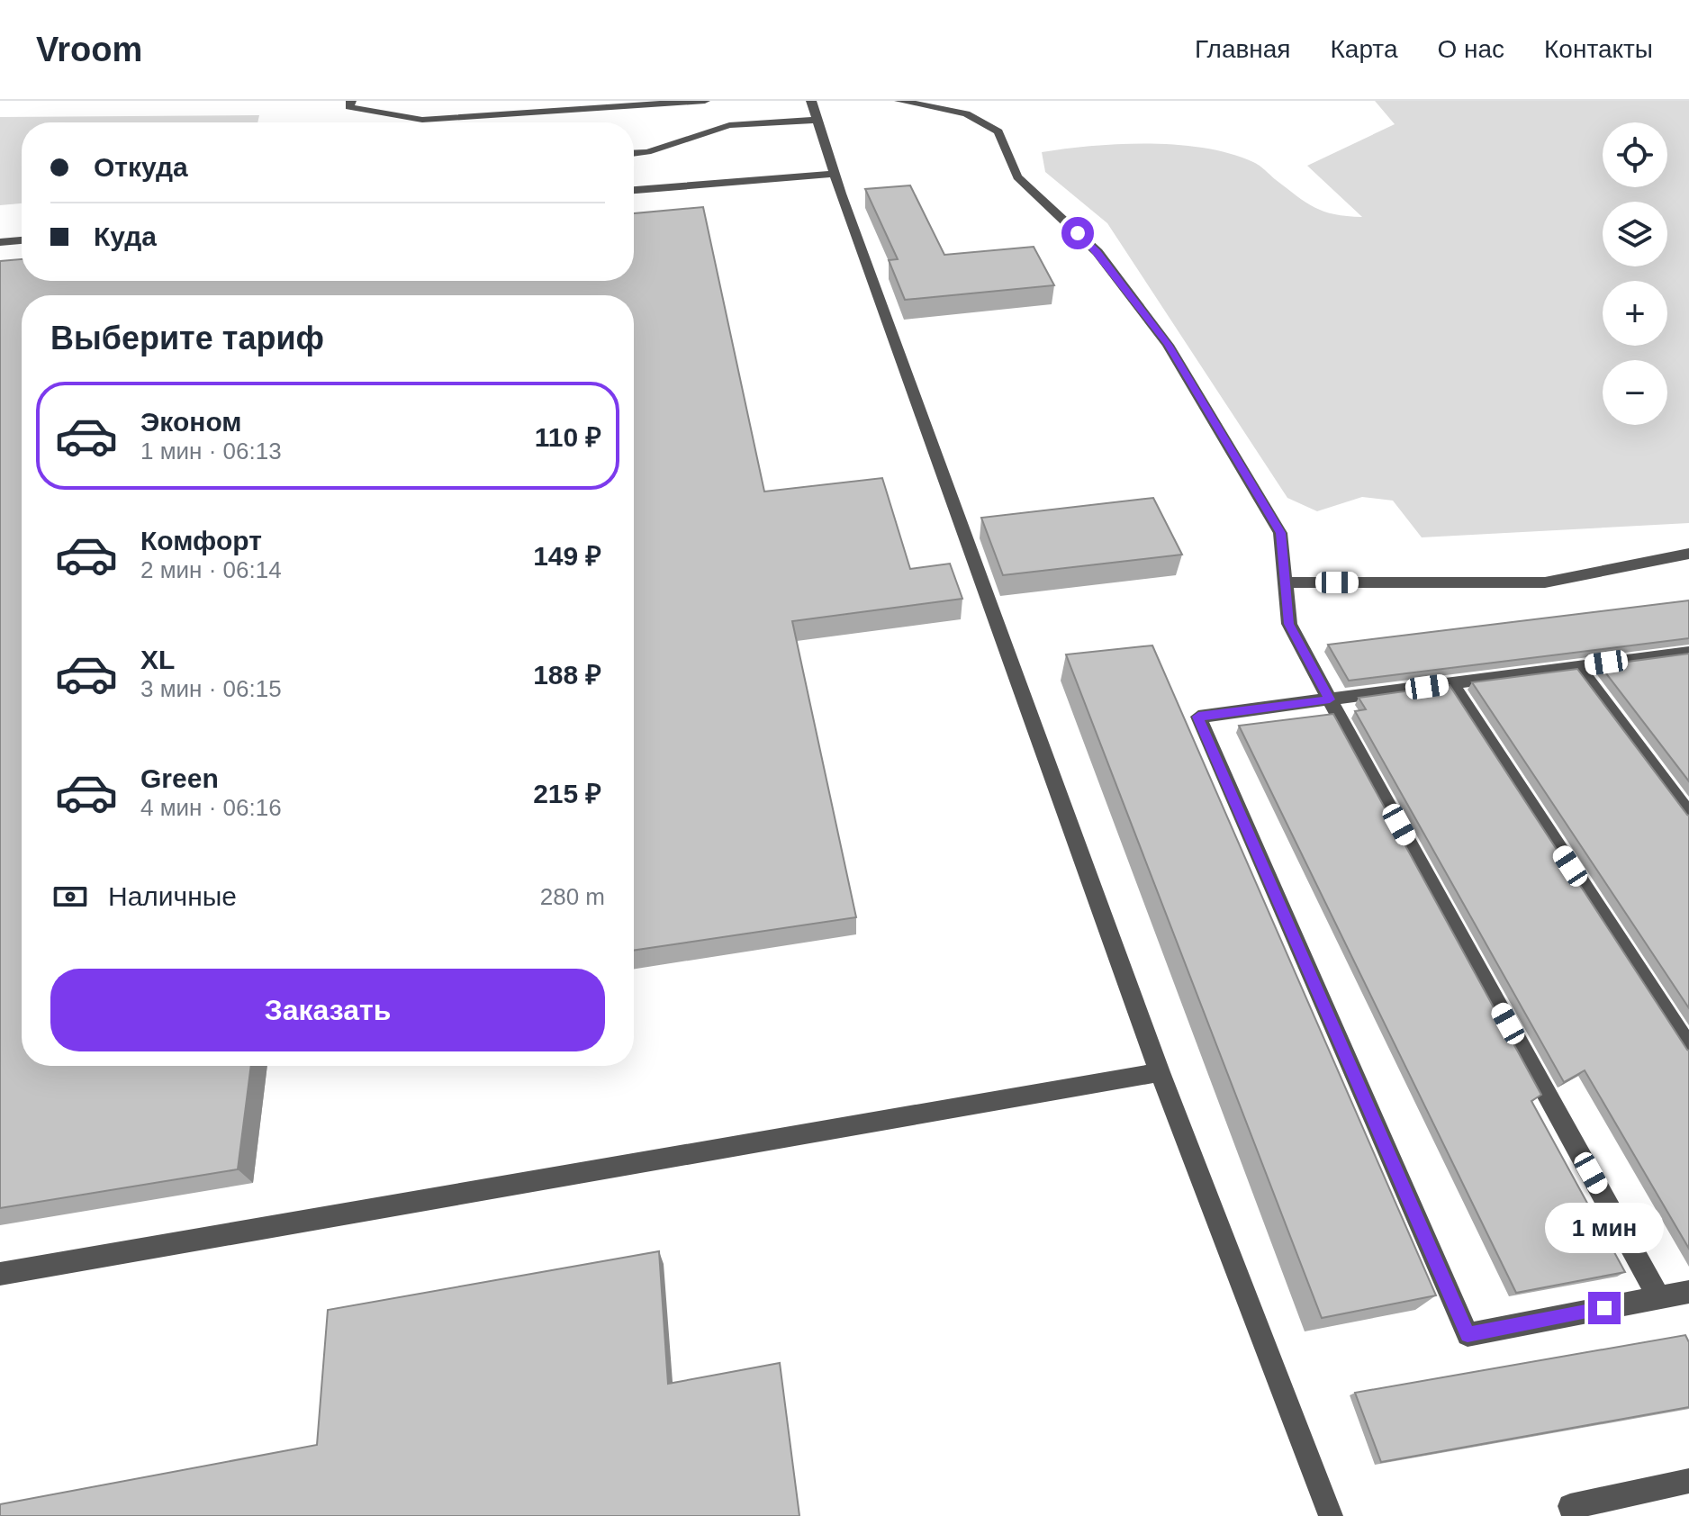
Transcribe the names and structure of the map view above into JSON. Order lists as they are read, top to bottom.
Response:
{
  "page": {
    "header": "Vroom",
    "nav": [
      "Главная",
      "Карта",
      "О нас",
      "Контакты"
    ],
    "map_buttons": ["+", "−"],
    "banner": ["Откуда", "Куда"],
    "heading": "Выберите тариф",
    "list": [
      {
        "name": "Эконом",
        "note": "1 мин · 06:13",
        "value": "110 ₽"
      },
      {
        "name": "Комфорт",
        "note": "2 мин · 06:14",
        "value": "149 ₽"
      },
      {
        "name": "XL",
        "note": "3 мин · 06:15",
        "value": "188 ₽"
      },
      {
        "name": "Green",
        "note": "4 мин · 06:16",
        "value": "215 ₽"
      }
    ],
    "pay": ["Наличные", "280 m"],
    "buttons": "Заказать",
    "bubble": "1 мин"
  }
}
